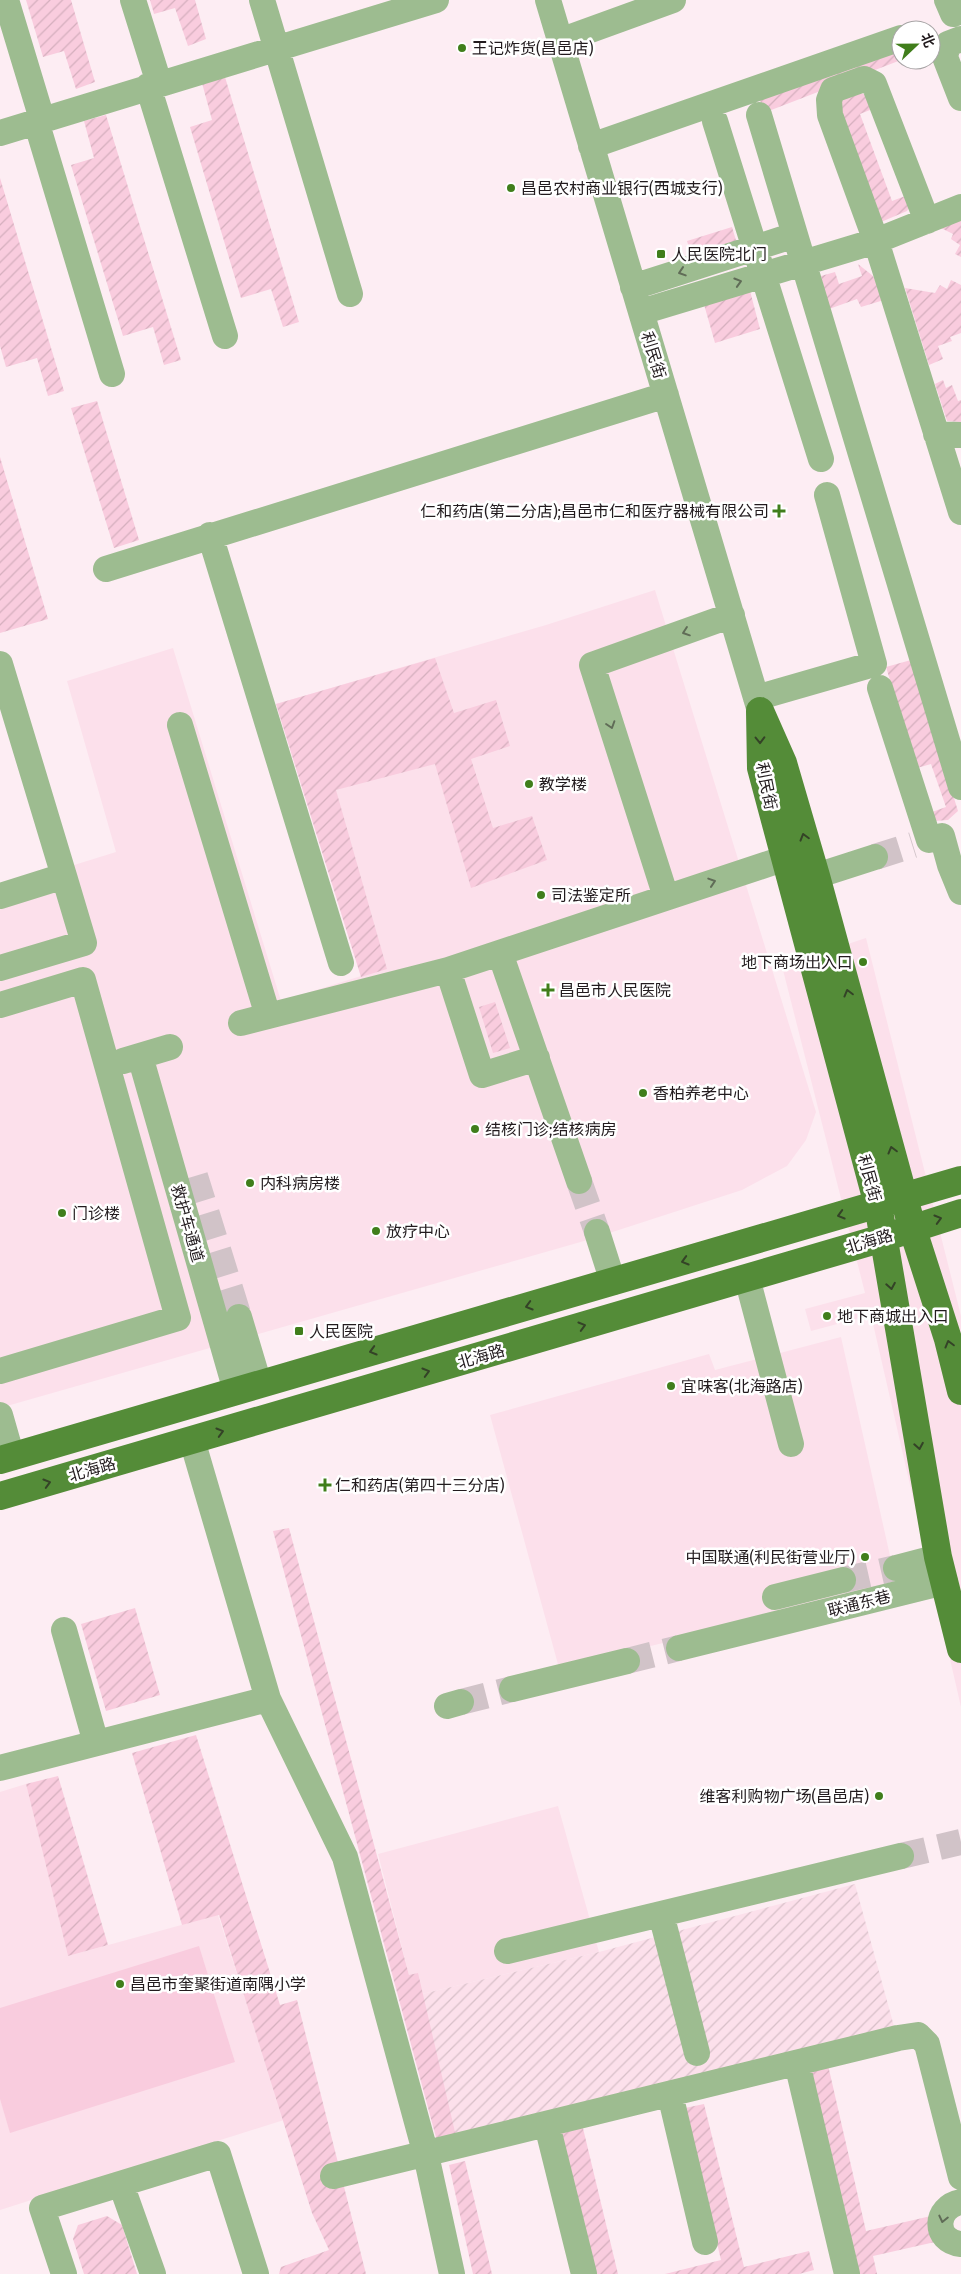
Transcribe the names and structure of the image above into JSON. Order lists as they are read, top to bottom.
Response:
{
  "streets": {
    "main road": ["利民街", "北海路"],
    "street": ["救护车通道", "联通东巷"]
  },
  "crossings": [
    ["利民街", "北海路"],
    ["利民街", "联通东巷"],
    ["救护车通道", "北海路"]
  ],
  "places": {
    "other": [
      "王记炸货(昌邑店)",
      "昌邑农村商业银行(西城支行)",
      "教学楼",
      "司法鉴定所",
      "地下商场出入口",
      "香柏养老中心",
      "结核门诊;结核病房",
      "内科病房楼",
      "门诊楼",
      "放疗中心",
      "地下商城出入口",
      "宜味客(北海路店)",
      "中国联通(利民街营业厅)",
      "维客利购物广场(昌邑店)",
      "昌邑市奎聚街道南隅小学"
    ],
    "transit": ["人民医院北门", "人民医院"],
    "health": ["仁和药店(第二分店);昌邑市仁和医疗器械有限公司", "昌邑市人民医院", "仁和药店(第四十三分店)"]
  },
  "north": "right"
}
